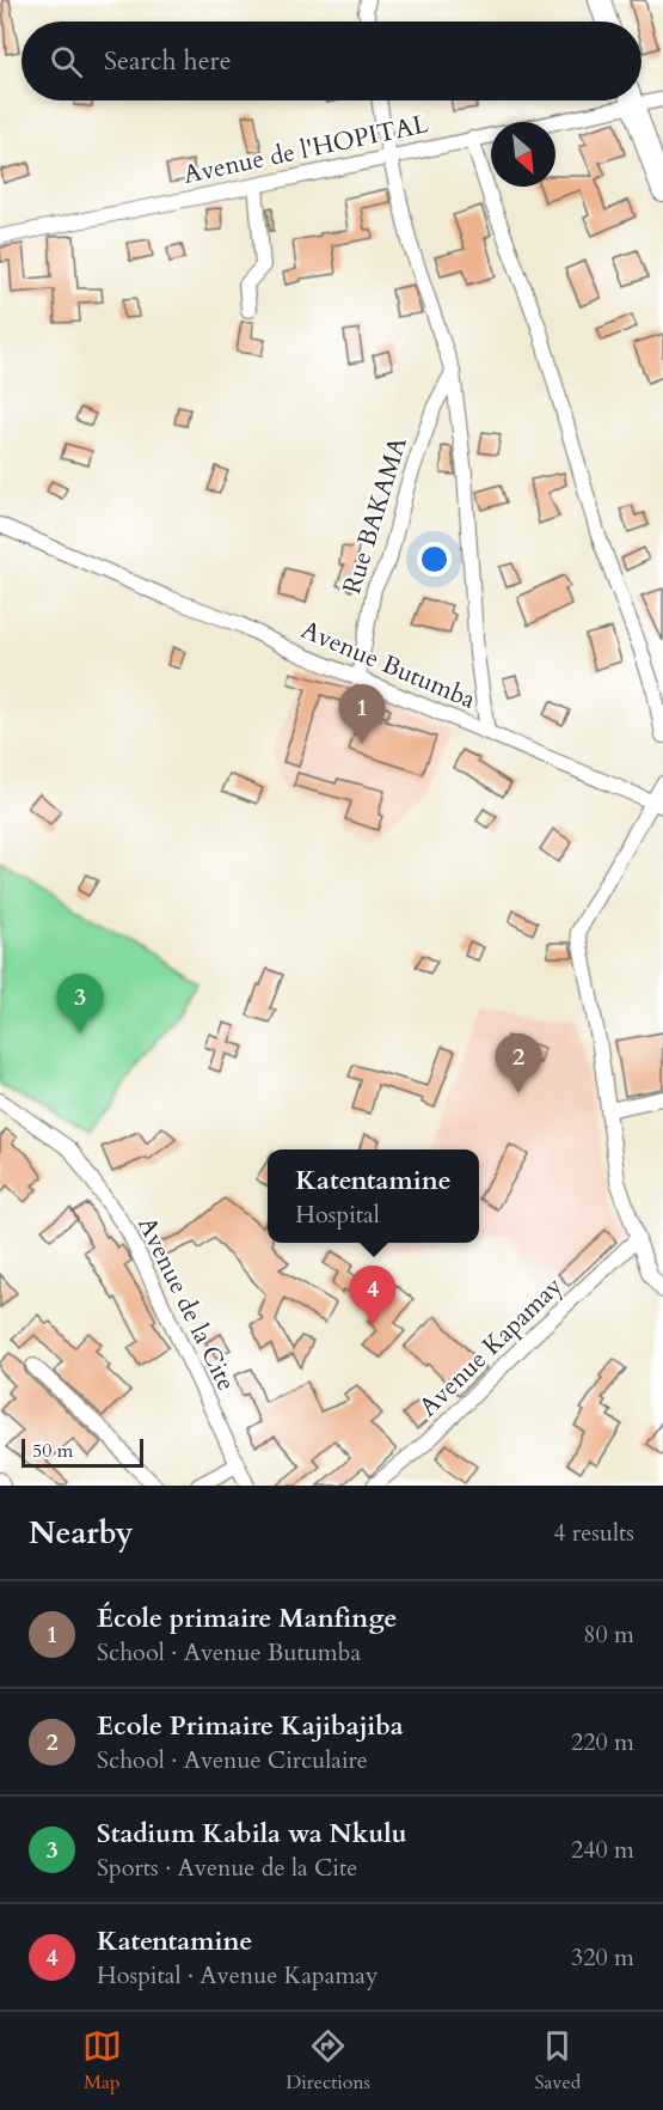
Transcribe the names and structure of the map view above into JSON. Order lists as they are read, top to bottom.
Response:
{
  "streets": {
    "street": [
      "Avenue de l'HOPITAL",
      "Rue BAKAMA",
      "Avenue Butumba",
      "Avenue de la Cite",
      "Avenue Kapamay"
    ]
  },
  "crossings": [
    ["Rue BAKAMA", "Avenue Butumba"]
  ],
  "scale_bar": "50 m",
  "north": "bottom right",
  "page": {
    "search": "Search here",
    "pins": [
      "1",
      "3",
      "2",
      "4"
    ],
    "popup": ["Katentamine", "Hospital"],
    "scale": "50 m",
    "heading": ["Nearby", "4 results"],
    "list": [
      {
        "mark": "1",
        "name": "École primaire Manfinge",
        "note": "School · Avenue Butumba",
        "value": "80 m"
      },
      {
        "mark": "2",
        "name": "Ecole Primaire Kajibajiba",
        "note": "School · Avenue Circulaire",
        "value": "220 m"
      },
      {
        "mark": "3",
        "name": "Stadium Kabila wa Nkulu",
        "note": "Sports · Avenue de la Cite",
        "value": "240 m"
      },
      {
        "mark": "4",
        "name": "Katentamine",
        "note": "Hospital · Avenue Kapamay",
        "value": "320 m"
      }
    ],
    "nav": ["Map", "Directions", "Saved"]
  }
}
